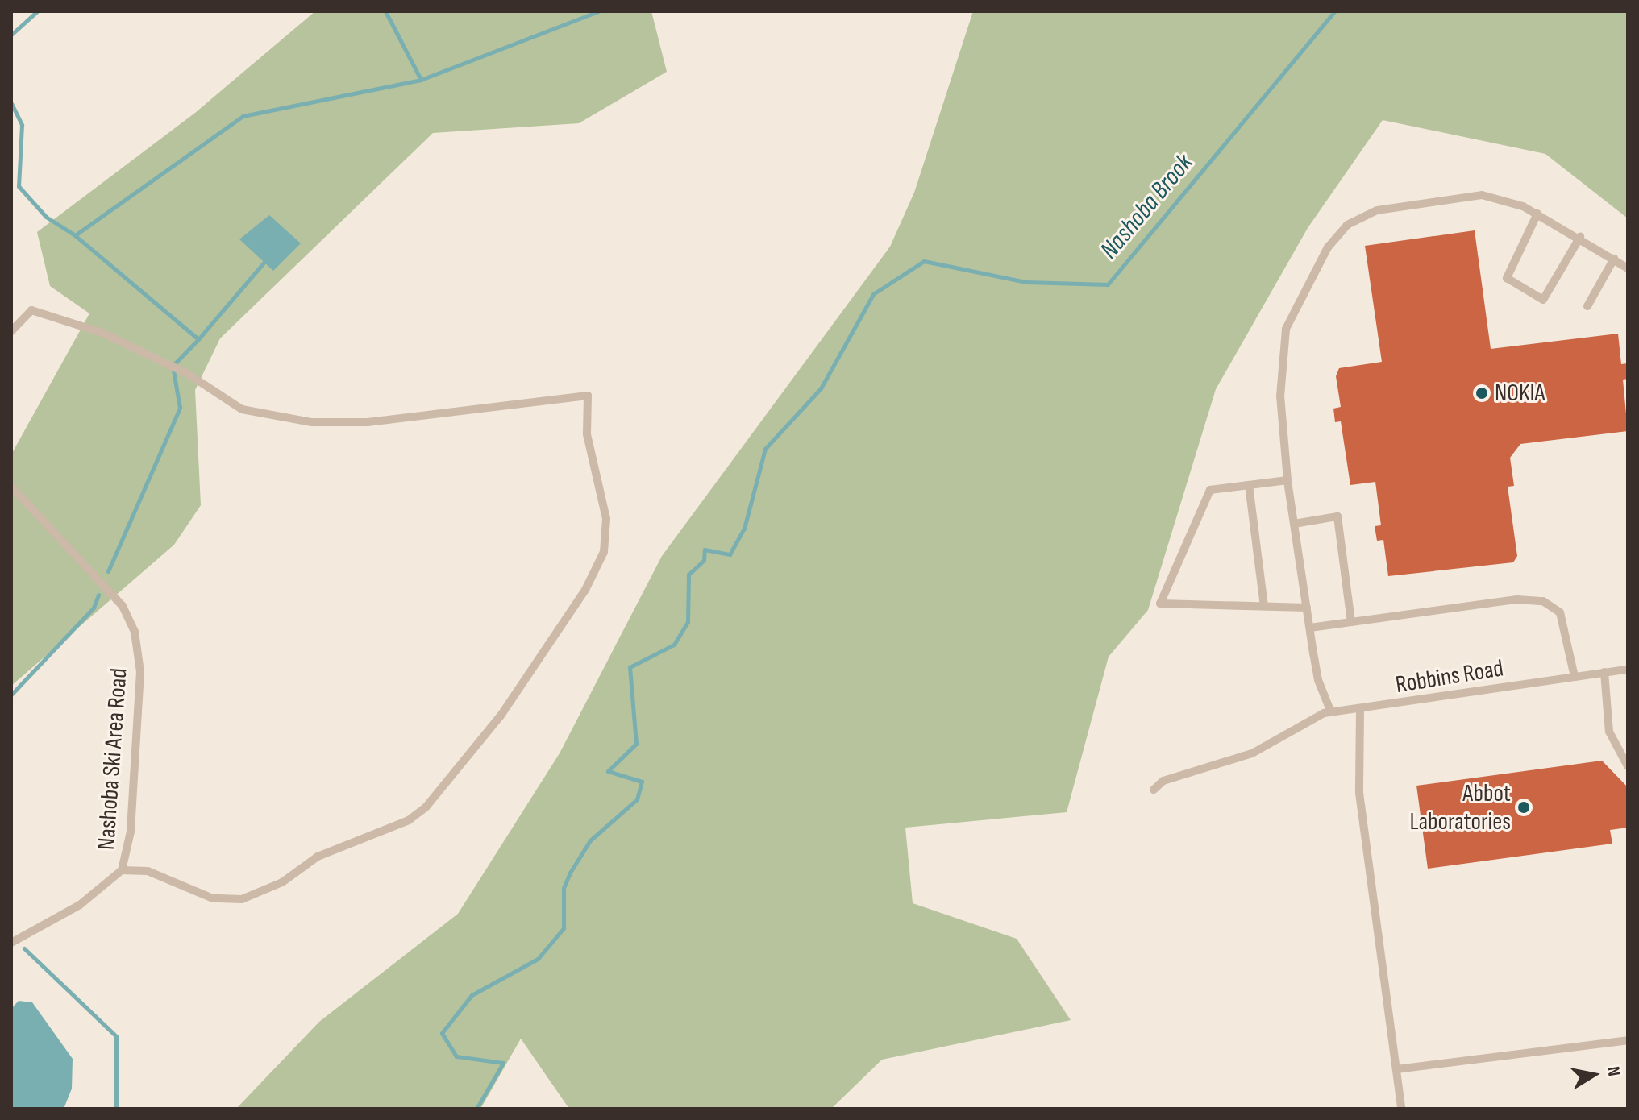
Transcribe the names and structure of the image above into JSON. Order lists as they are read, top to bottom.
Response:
{
  "streets": {
    "lane": ["Robbins Road", "Nashoba Ski Area Road"]
  },
  "water": ["Nashoba Brook"],
  "places": ["NOKIA", "Abbot Laboratories"],
  "north": "right"
}
